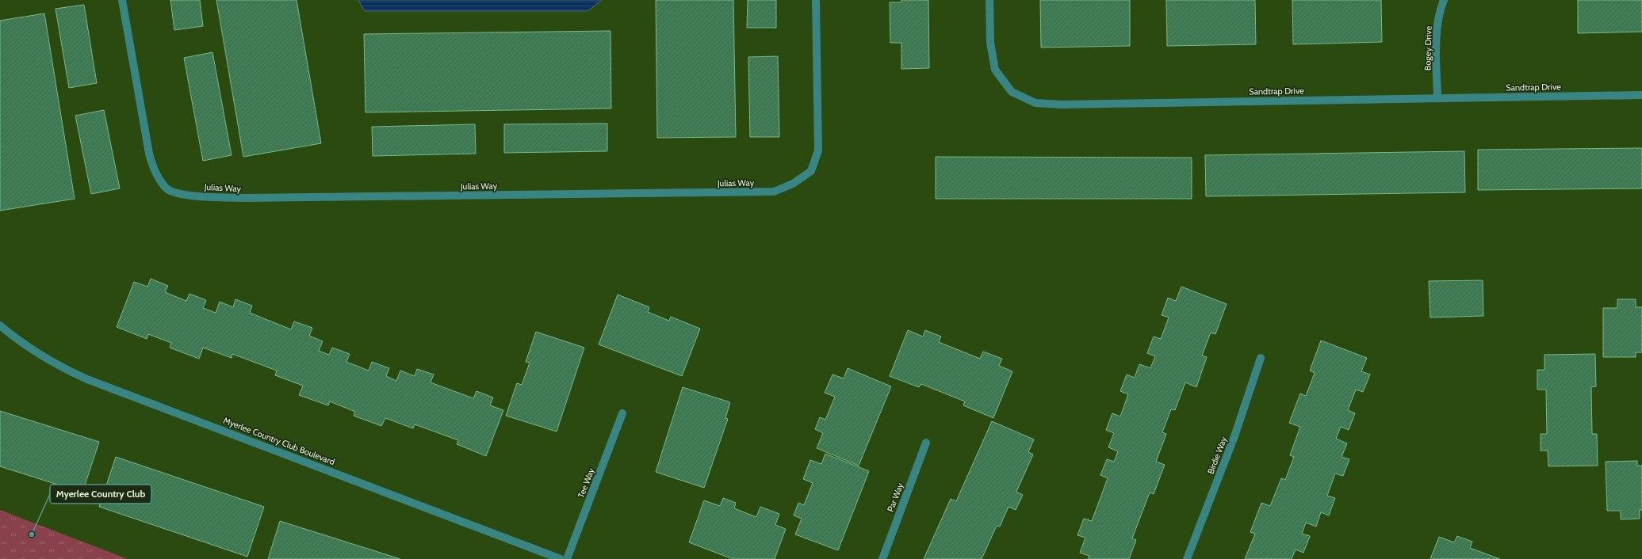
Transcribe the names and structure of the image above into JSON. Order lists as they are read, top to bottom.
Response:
{
  "streets": {
    "street": [
      "Bogey Drive",
      "Sandtrap Drive",
      "Julias Way",
      "Myerlee Country Club Boulevard",
      "Birdie Way",
      "Tee Way",
      "Par Way"
    ]
  },
  "crossings": [
    ["Bogey Drive", "Sandtrap Drive"]
  ],
  "places": ["Myerlee Country Club"]
}
